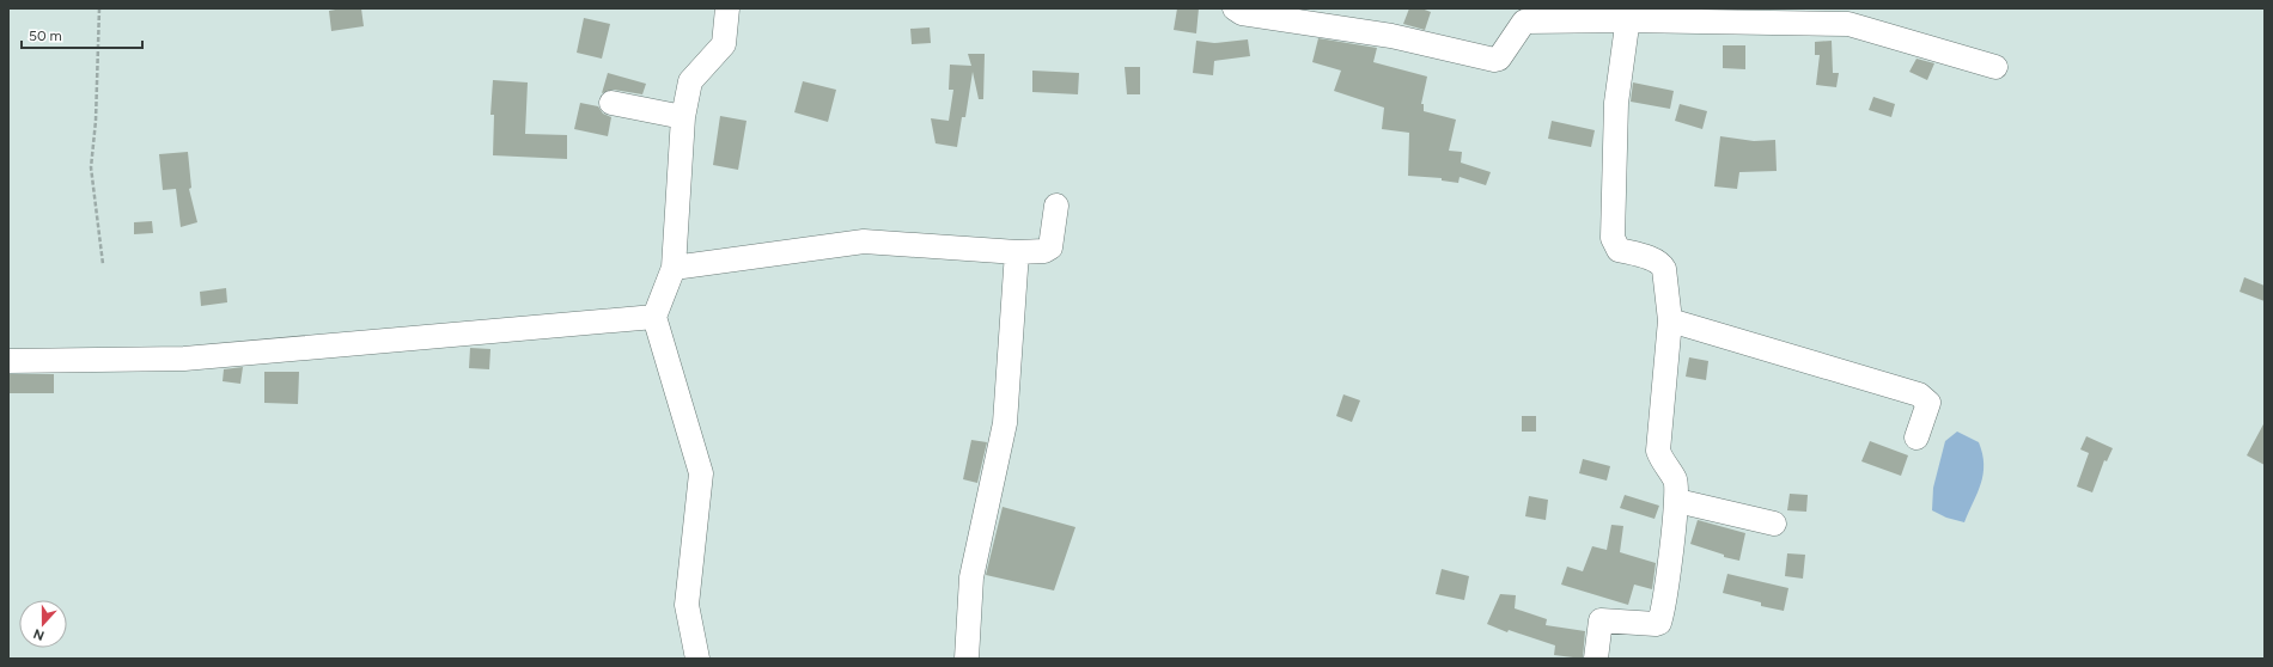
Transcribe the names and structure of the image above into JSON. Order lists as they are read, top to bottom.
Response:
{
  "scale_bar": "50 m",
  "north": "bottom"
}
